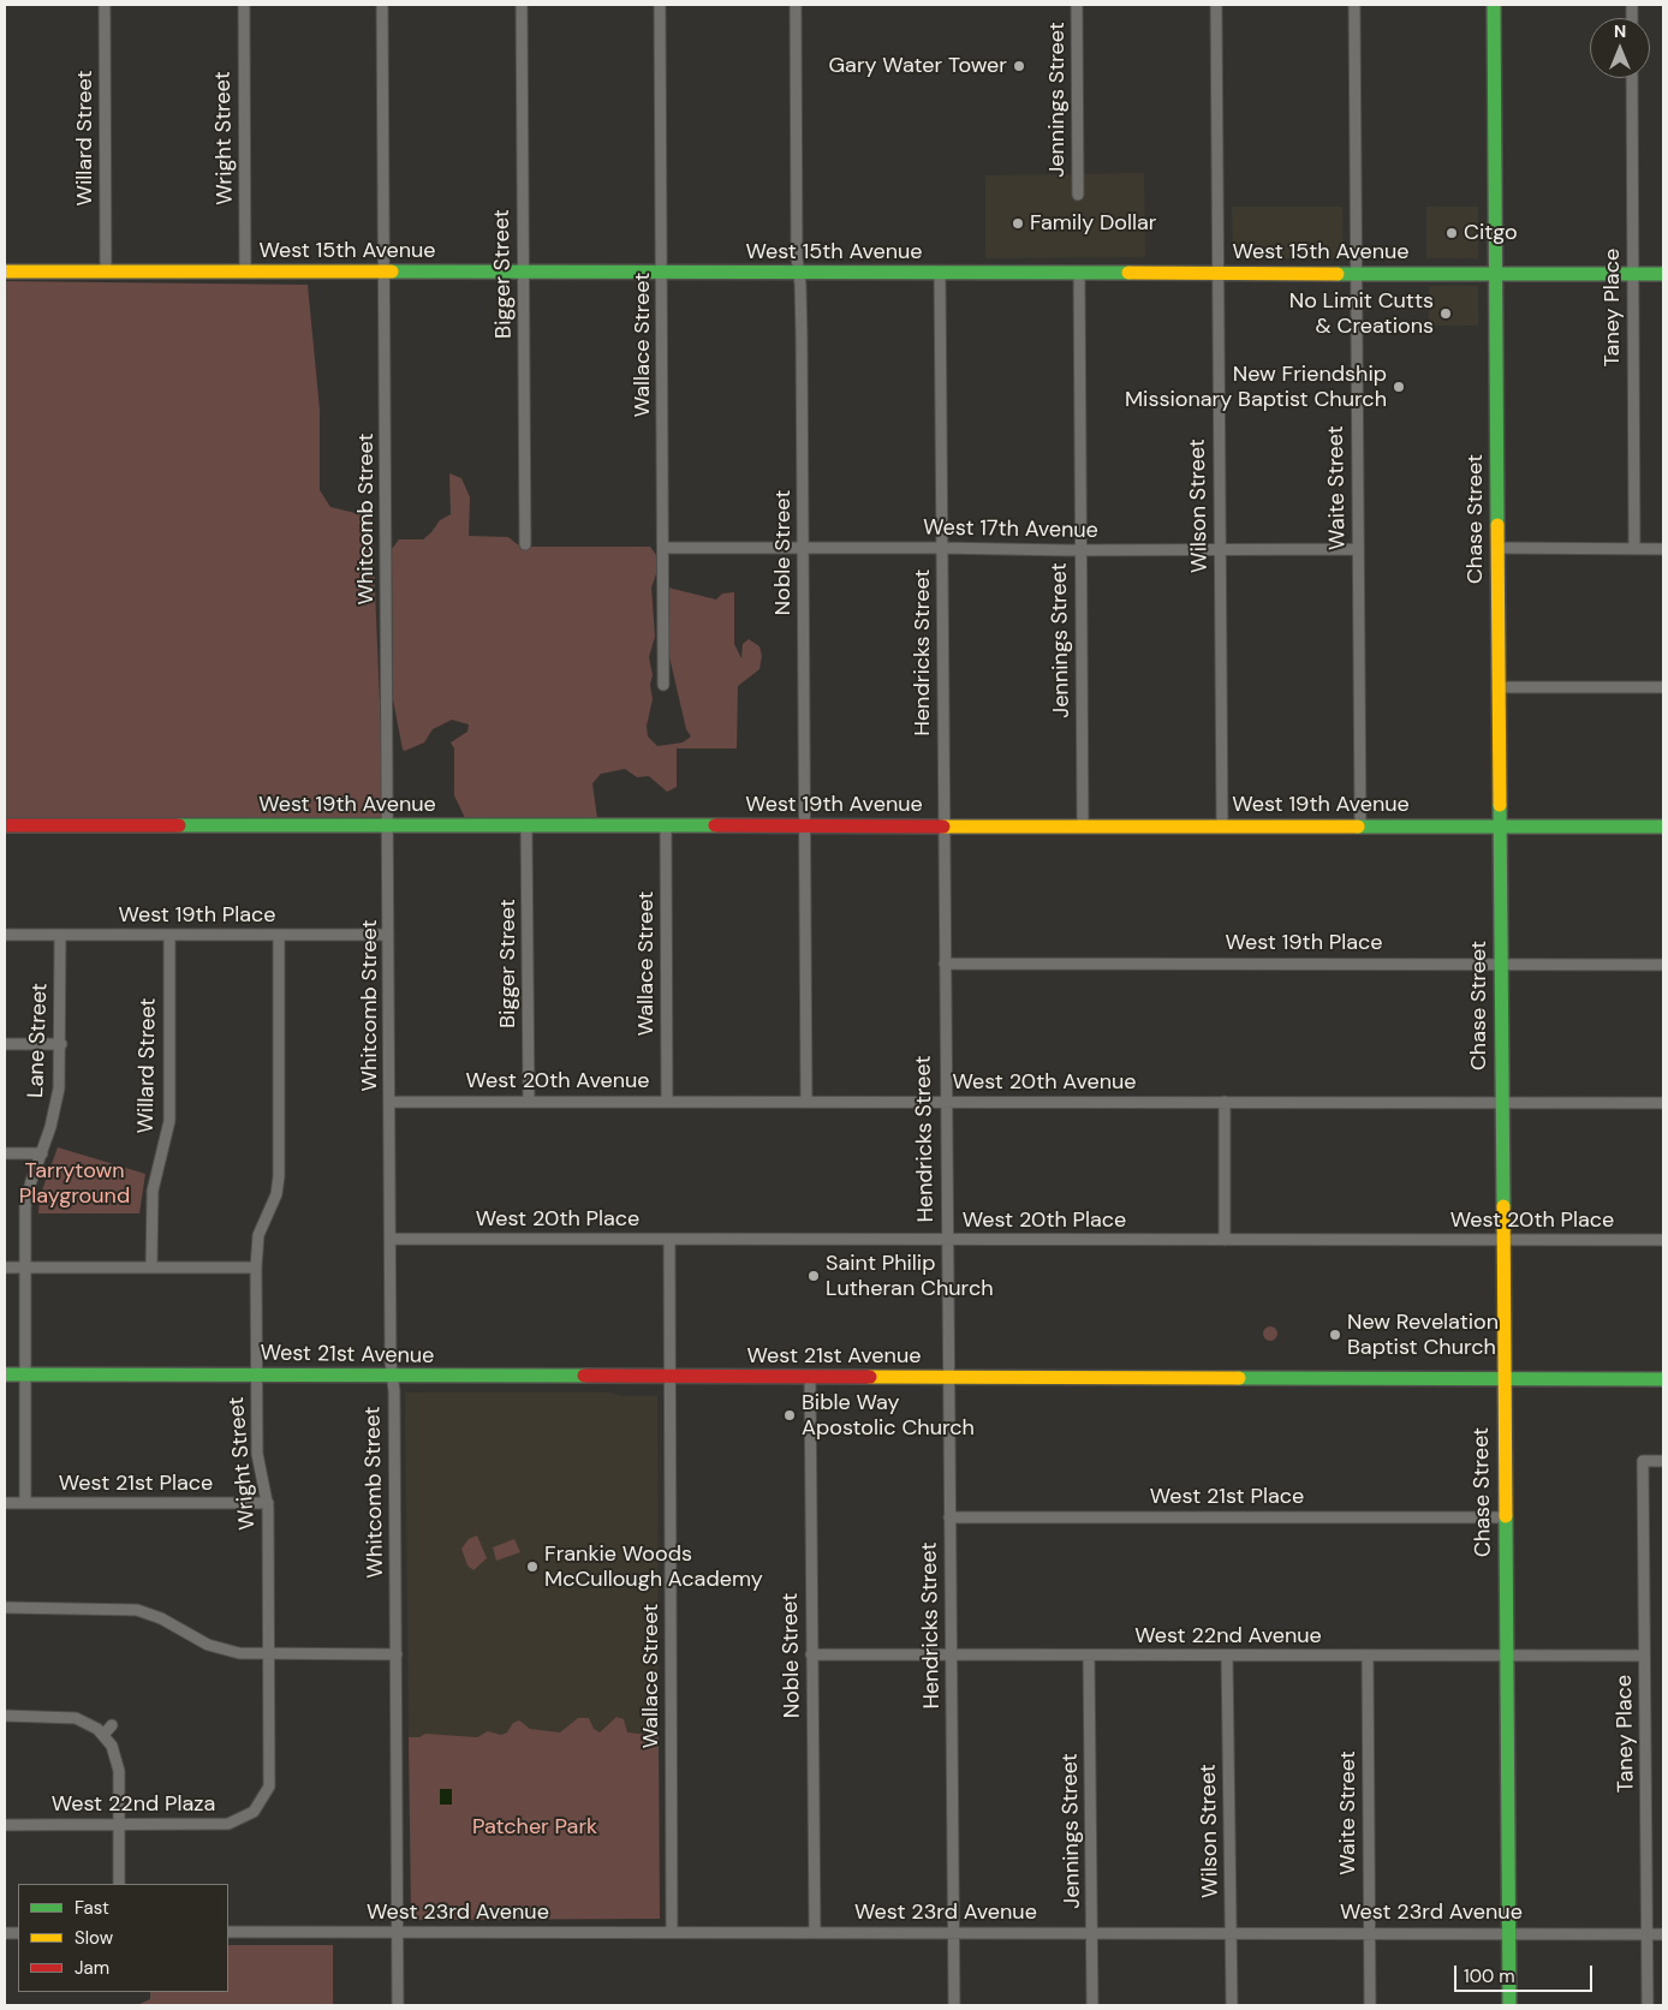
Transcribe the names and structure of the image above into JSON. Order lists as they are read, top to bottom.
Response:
{
  "streets": {
    "street": [
      "Jennings Street",
      "Willard Street",
      "Wright Street",
      "West 15th Avenue",
      "Bigger Street",
      "Taney Place",
      "Wallace Street",
      "Waite Street",
      "Wilson Street",
      "Whitcomb Street",
      "Chase Street",
      "West 17th Avenue",
      "Noble Street",
      "Hendricks Street",
      "West 19th Avenue",
      "West 19th Place",
      "Lane Street",
      "West 20th Avenue",
      "West 20th Place",
      "West 21st Avenue",
      "West 21st Place",
      "West 22nd Avenue",
      "West 22nd Plaza",
      "West 23rd Avenue"
    ]
  },
  "crossings": [
    ["Jennings Street", "West 15th Avenue"],
    ["Jennings Street", "West 17th Avenue"],
    ["Jennings Street", "West 19th Avenue"],
    ["Jennings Street", "West 22nd Avenue"],
    ["Jennings Street", "West 23rd Avenue"],
    ["Willard Street", "West 15th Avenue"],
    ["Willard Street", "West 19th Place"],
    ["Wright Street", "West 15th Avenue"],
    ["Wright Street", "West 19th Place"],
    ["Wright Street", "West 21st Avenue"],
    ["Wright Street", "West 21st Place"],
    ["Wright Street", "West 22nd Plaza"],
    ["West 15th Avenue", "Bigger Street"],
    ["West 15th Avenue", "Taney Place"],
    ["West 15th Avenue", "Wallace Street"],
    ["West 15th Avenue", "Waite Street"],
    ["West 15th Avenue", "Wilson Street"],
    ["West 15th Avenue", "Whitcomb Street"],
    ["West 15th Avenue", "Chase Street"],
    ["West 15th Avenue", "Noble Street"],
    ["West 15th Avenue", "Hendricks Street"],
    ["Bigger Street", "West 19th Avenue"],
    ["Bigger Street", "West 20th Avenue"],
    ["Taney Place", "West 22nd Avenue"],
    ["Taney Place", "West 23rd Avenue"],
    ["Wallace Street", "West 17th Avenue"],
    ["Wallace Street", "West 19th Avenue"],
    ["Wallace Street", "West 20th Avenue"],
    ["Wallace Street", "West 20th Place"],
    ["Wallace Street", "West 21st Avenue"],
    ["Wallace Street", "West 23rd Avenue"],
    ["Waite Street", "West 17th Avenue"],
    ["Waite Street", "West 19th Avenue"],
    ["Waite Street", "West 22nd Avenue"],
    ["Waite Street", "West 23rd Avenue"],
    ["Wilson Street", "West 17th Avenue"],
    ["Wilson Street", "West 19th Avenue"],
    ["Wilson Street", "West 22nd Avenue"],
    ["Wilson Street", "West 23rd Avenue"],
    ["Whitcomb Street", "West 19th Avenue"],
    ["Whitcomb Street", "West 19th Place"],
    ["Whitcomb Street", "West 20th Avenue"],
    ["Whitcomb Street", "West 20th Place"],
    ["Whitcomb Street", "West 21st Avenue"],
    ["Whitcomb Street", "West 23rd Avenue"],
    ["Chase Street", "West 19th Avenue"],
    ["Chase Street", "West 19th Place"],
    ["Chase Street", "West 20th Avenue"],
    ["Chase Street", "West 20th Place"],
    ["Chase Street", "West 21st Avenue"],
    ["Chase Street", "West 21st Place"],
    ["Chase Street", "West 22nd Avenue"],
    ["Chase Street", "West 23rd Avenue"],
    ["West 17th Avenue", "Noble Street"],
    ["West 17th Avenue", "Hendricks Street"],
    ["Noble Street", "West 19th Avenue"],
    ["Noble Street", "West 20th Avenue"],
    ["Noble Street", "West 21st Avenue"],
    ["Noble Street", "West 22nd Avenue"],
    ["Noble Street", "West 23rd Avenue"],
    ["Hendricks Street", "West 19th Avenue"],
    ["Hendricks Street", "West 19th Place"],
    ["Hendricks Street", "West 20th Avenue"],
    ["Hendricks Street", "West 20th Place"],
    ["Hendricks Street", "West 21st Avenue"],
    ["Hendricks Street", "West 21st Place"],
    ["Hendricks Street", "West 22nd Avenue"],
    ["Hendricks Street", "West 23rd Avenue"],
    ["West 19th Place", "Lane Street"],
    ["Lane Street", "West 21st Avenue"],
    ["Lane Street", "West 21st Place"]
  ],
  "parks": ["Tarrytown Playground", "Patcher Park"],
  "places": [
    "Gary Water Tower",
    "Family Dollar",
    "Citgo",
    "No Limit Cutts & Creations",
    "New Friendship Missionary Baptist Church",
    "Saint Philip Lutheran Church",
    "New Revelation Baptist Church",
    "Bible Way Apostolic Church",
    "Frankie Woods McCullough Academy"
  ],
  "legend": ["Fast", "Slow", "Jam"],
  "scale_bar": "100 m",
  "north": "top"
}
